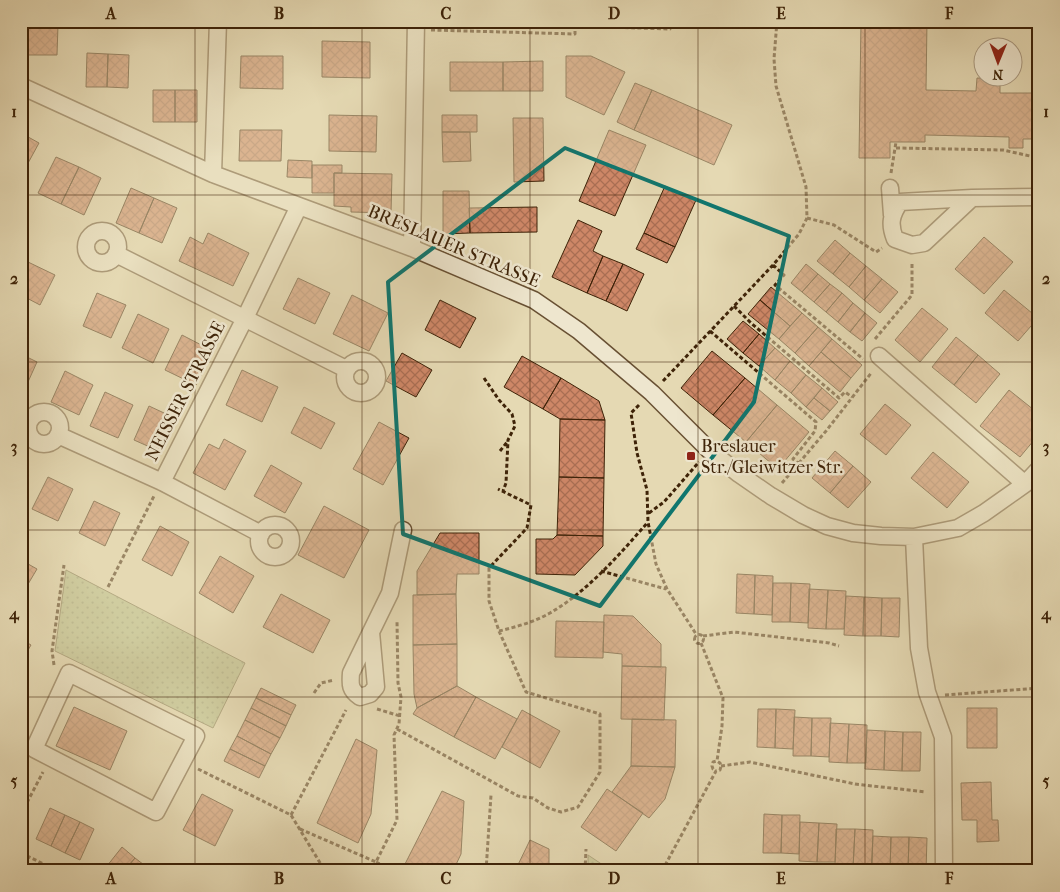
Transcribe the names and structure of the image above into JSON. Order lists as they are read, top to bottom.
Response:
{
  "streets": {
    "street": ["BRESLAUER STRASSE", "NEISSER STRASSE"]
  },
  "crossings": [
    ["BRESLAUER STRASSE", "NEISSER STRASSE"]
  ],
  "places": {
    "transit": ["Breslauer Str./Gleiwitzer Str."]
  },
  "north": "bottom",
  "grid": {
    "columns": [
      "A",
      "B",
      "C",
      "D",
      "E",
      "F"
    ],
    "rows": [
      "1",
      "2",
      "3",
      "4",
      "5"
    ]
  }
}
